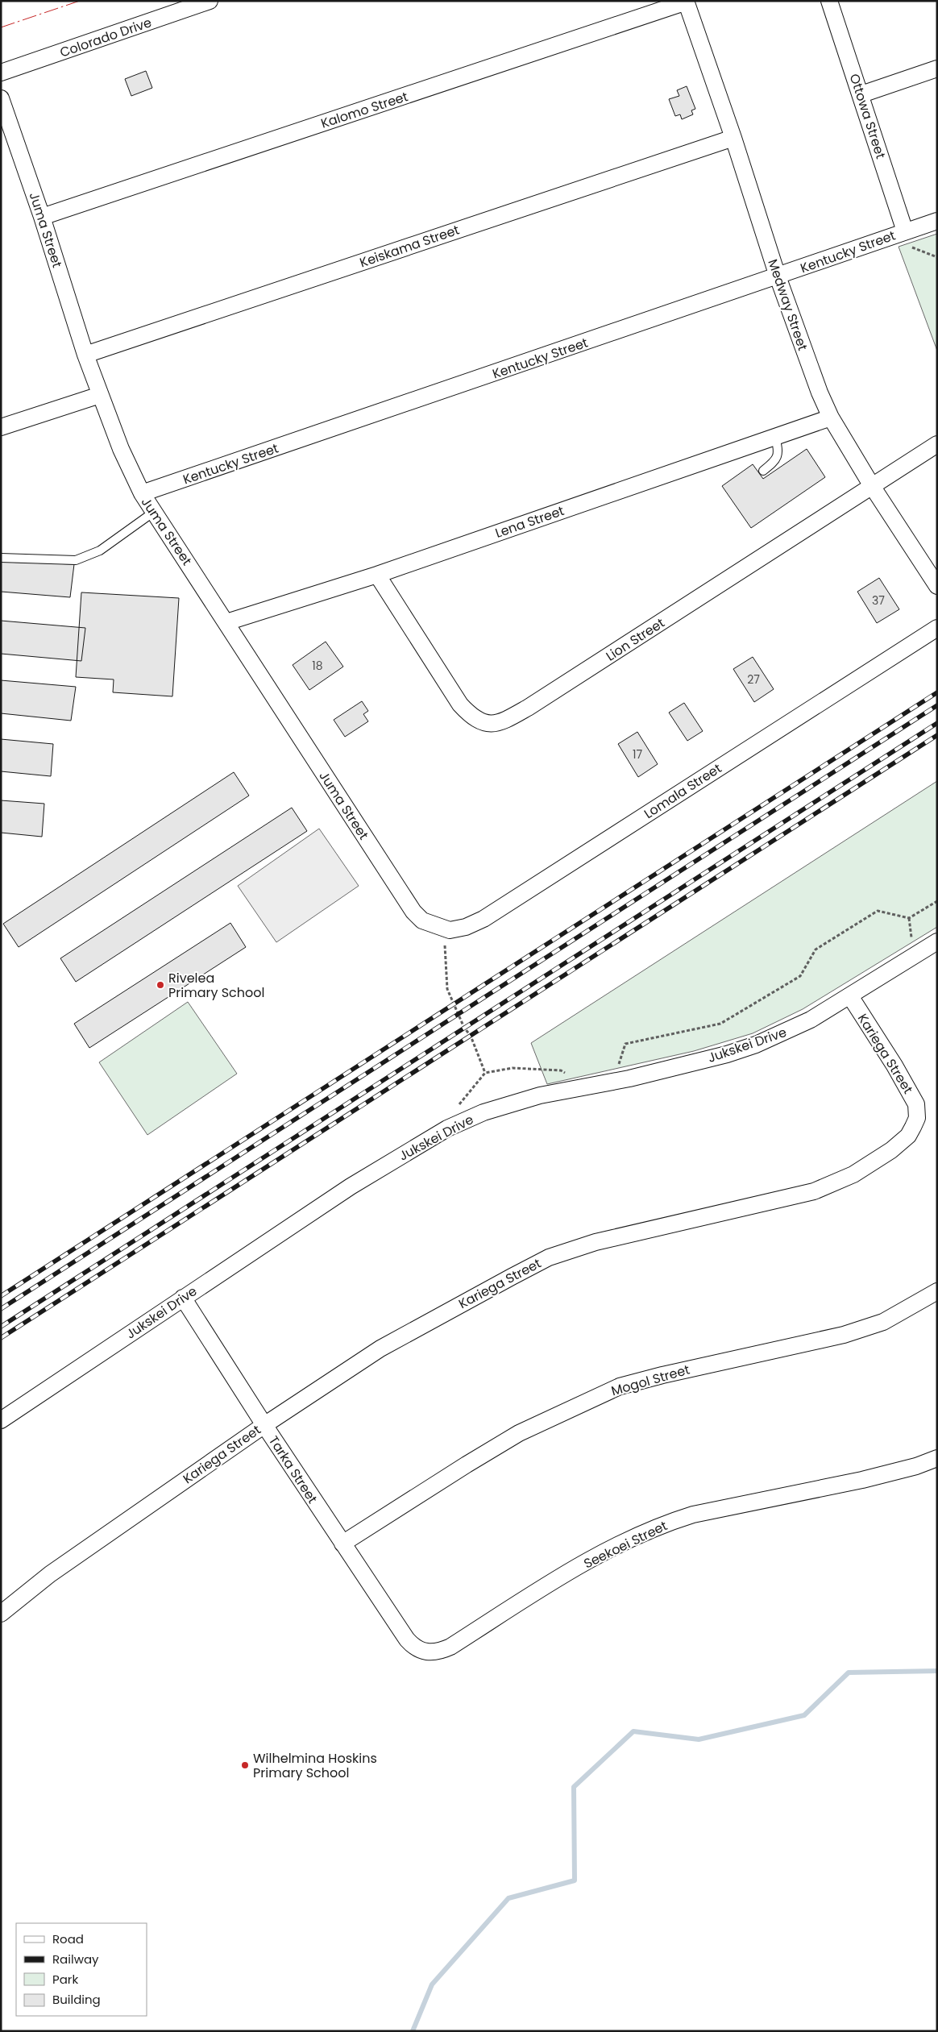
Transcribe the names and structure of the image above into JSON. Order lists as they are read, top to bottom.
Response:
{
  "streets": {
    "street": [
      "Colorado Drive",
      "Kalomo Street",
      "Ottowa Street",
      "Juma Street",
      "Keiskama Street",
      "Kentucky Street",
      "Medway Street",
      "Lena Street",
      "Lion Street",
      "Lomala Street",
      "Jukskei Drive",
      "Kariega Street",
      "Mogol Street",
      "Tarka Street",
      "Seekoei Street"
    ]
  },
  "crossings": [
    ["Kalomo Street", "Juma Street"],
    ["Kalomo Street", "Medway Street"],
    ["Ottowa Street", "Kentucky Street"],
    ["Juma Street", "Keiskama Street"],
    ["Juma Street", "Kentucky Street"],
    ["Juma Street", "Lena Street"],
    ["Juma Street", "Lomala Street"],
    ["Keiskama Street", "Medway Street"],
    ["Kentucky Street", "Medway Street"],
    ["Medway Street", "Lena Street"],
    ["Medway Street", "Lion Street"],
    ["Lena Street", "Lion Street"],
    ["Jukskei Drive", "Kariega Street"],
    ["Jukskei Drive", "Tarka Street"],
    ["Kariega Street", "Tarka Street"],
    ["Mogol Street", "Tarka Street"],
    ["Tarka Street", "Seekoei Street"]
  ],
  "places": ["Rivelea Primary School", "Wilhelmina Hoskins Primary School"],
  "house_numbers": [
    "37",
    "18",
    "27",
    "17"
  ],
  "legend": [
    "Road",
    "Railway",
    "Park",
    "Building"
  ]
}
